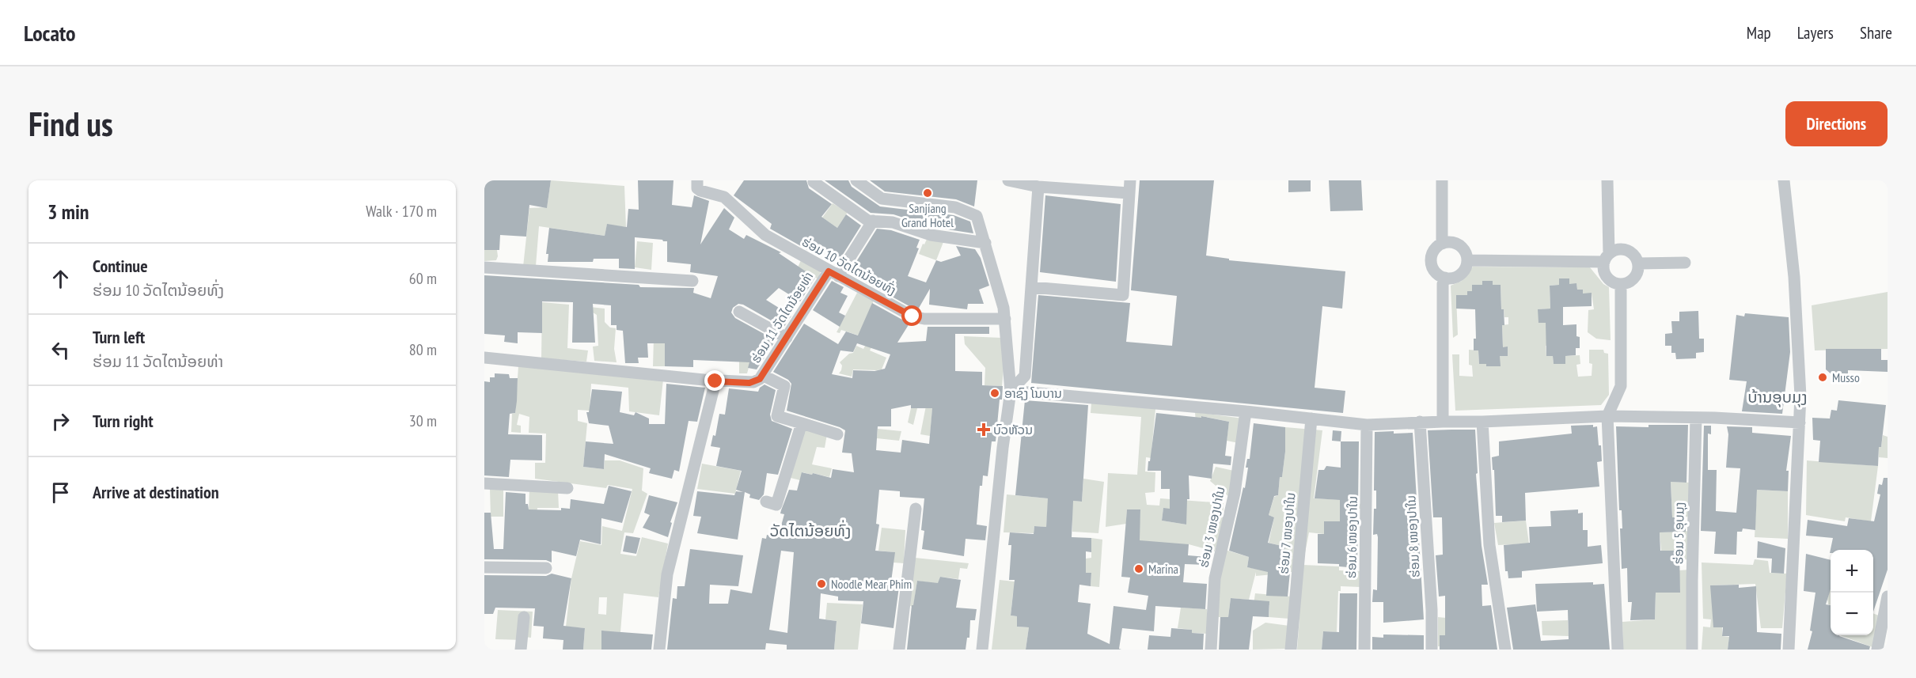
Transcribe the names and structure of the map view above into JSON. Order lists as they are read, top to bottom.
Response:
{
  "streets": {
    "street": [
      "ຮ່ອມ 10 ວັດໄຕນ້ອຍທົ່ງ",
      "ຮ່ອມ 11 ວັດໄຕນ້ອຍທ່າ",
      "ຮ່ອມ 3 ໜອງປາໃນ",
      "ຮ່ອມ 7 ໜອງປາໃນ",
      "ຮ່ອມ 5 ອຸບມຸງ",
      "ຮ່ອມ 8 ໜອງປາໃນ",
      "ຮ່ອມ 6 ໜອງປາໃນ"
    ]
  },
  "crossings": [
    ["ຮ່ອມ 10 ວັດໄຕນ້ອຍທົ່ງ", "ຮ່ອມ 11 ວັດໄຕນ້ອຍທ່າ"]
  ],
  "districts": ["ບ້ານອຸບມຸງ", "ວັດໄຕນ້ອຍທົ່ງ"],
  "places": {
    "other": [
      "Sanjiang Grand Hotel",
      "Musso",
      "ອາຊົງ ໂນບານ",
      "Marina",
      "Noodle Mear Phim"
    ],
    "health": ["ບົວຫັວນ"]
  },
  "page": {
    "header": "Locato",
    "nav": ["Map", "Layers", "Share"],
    "buttons": "Directions",
    "title": "Find us",
    "heading": ["3 min", "Walk · 170 m"],
    "list": [
      ["Continue", "ຮ່ອມ 10 ວັດໄຕນ້ອຍທົ່ງ", "60 m"],
      ["Turn left", "ຮ່ອມ 11 ວັດໄຕນ້ອຍທ່າ", "80 m"],
      ["Turn right", "30 m"],
      "Arrive at destination"
    ],
    "map_buttons": ["+", "−"]
  }
}
